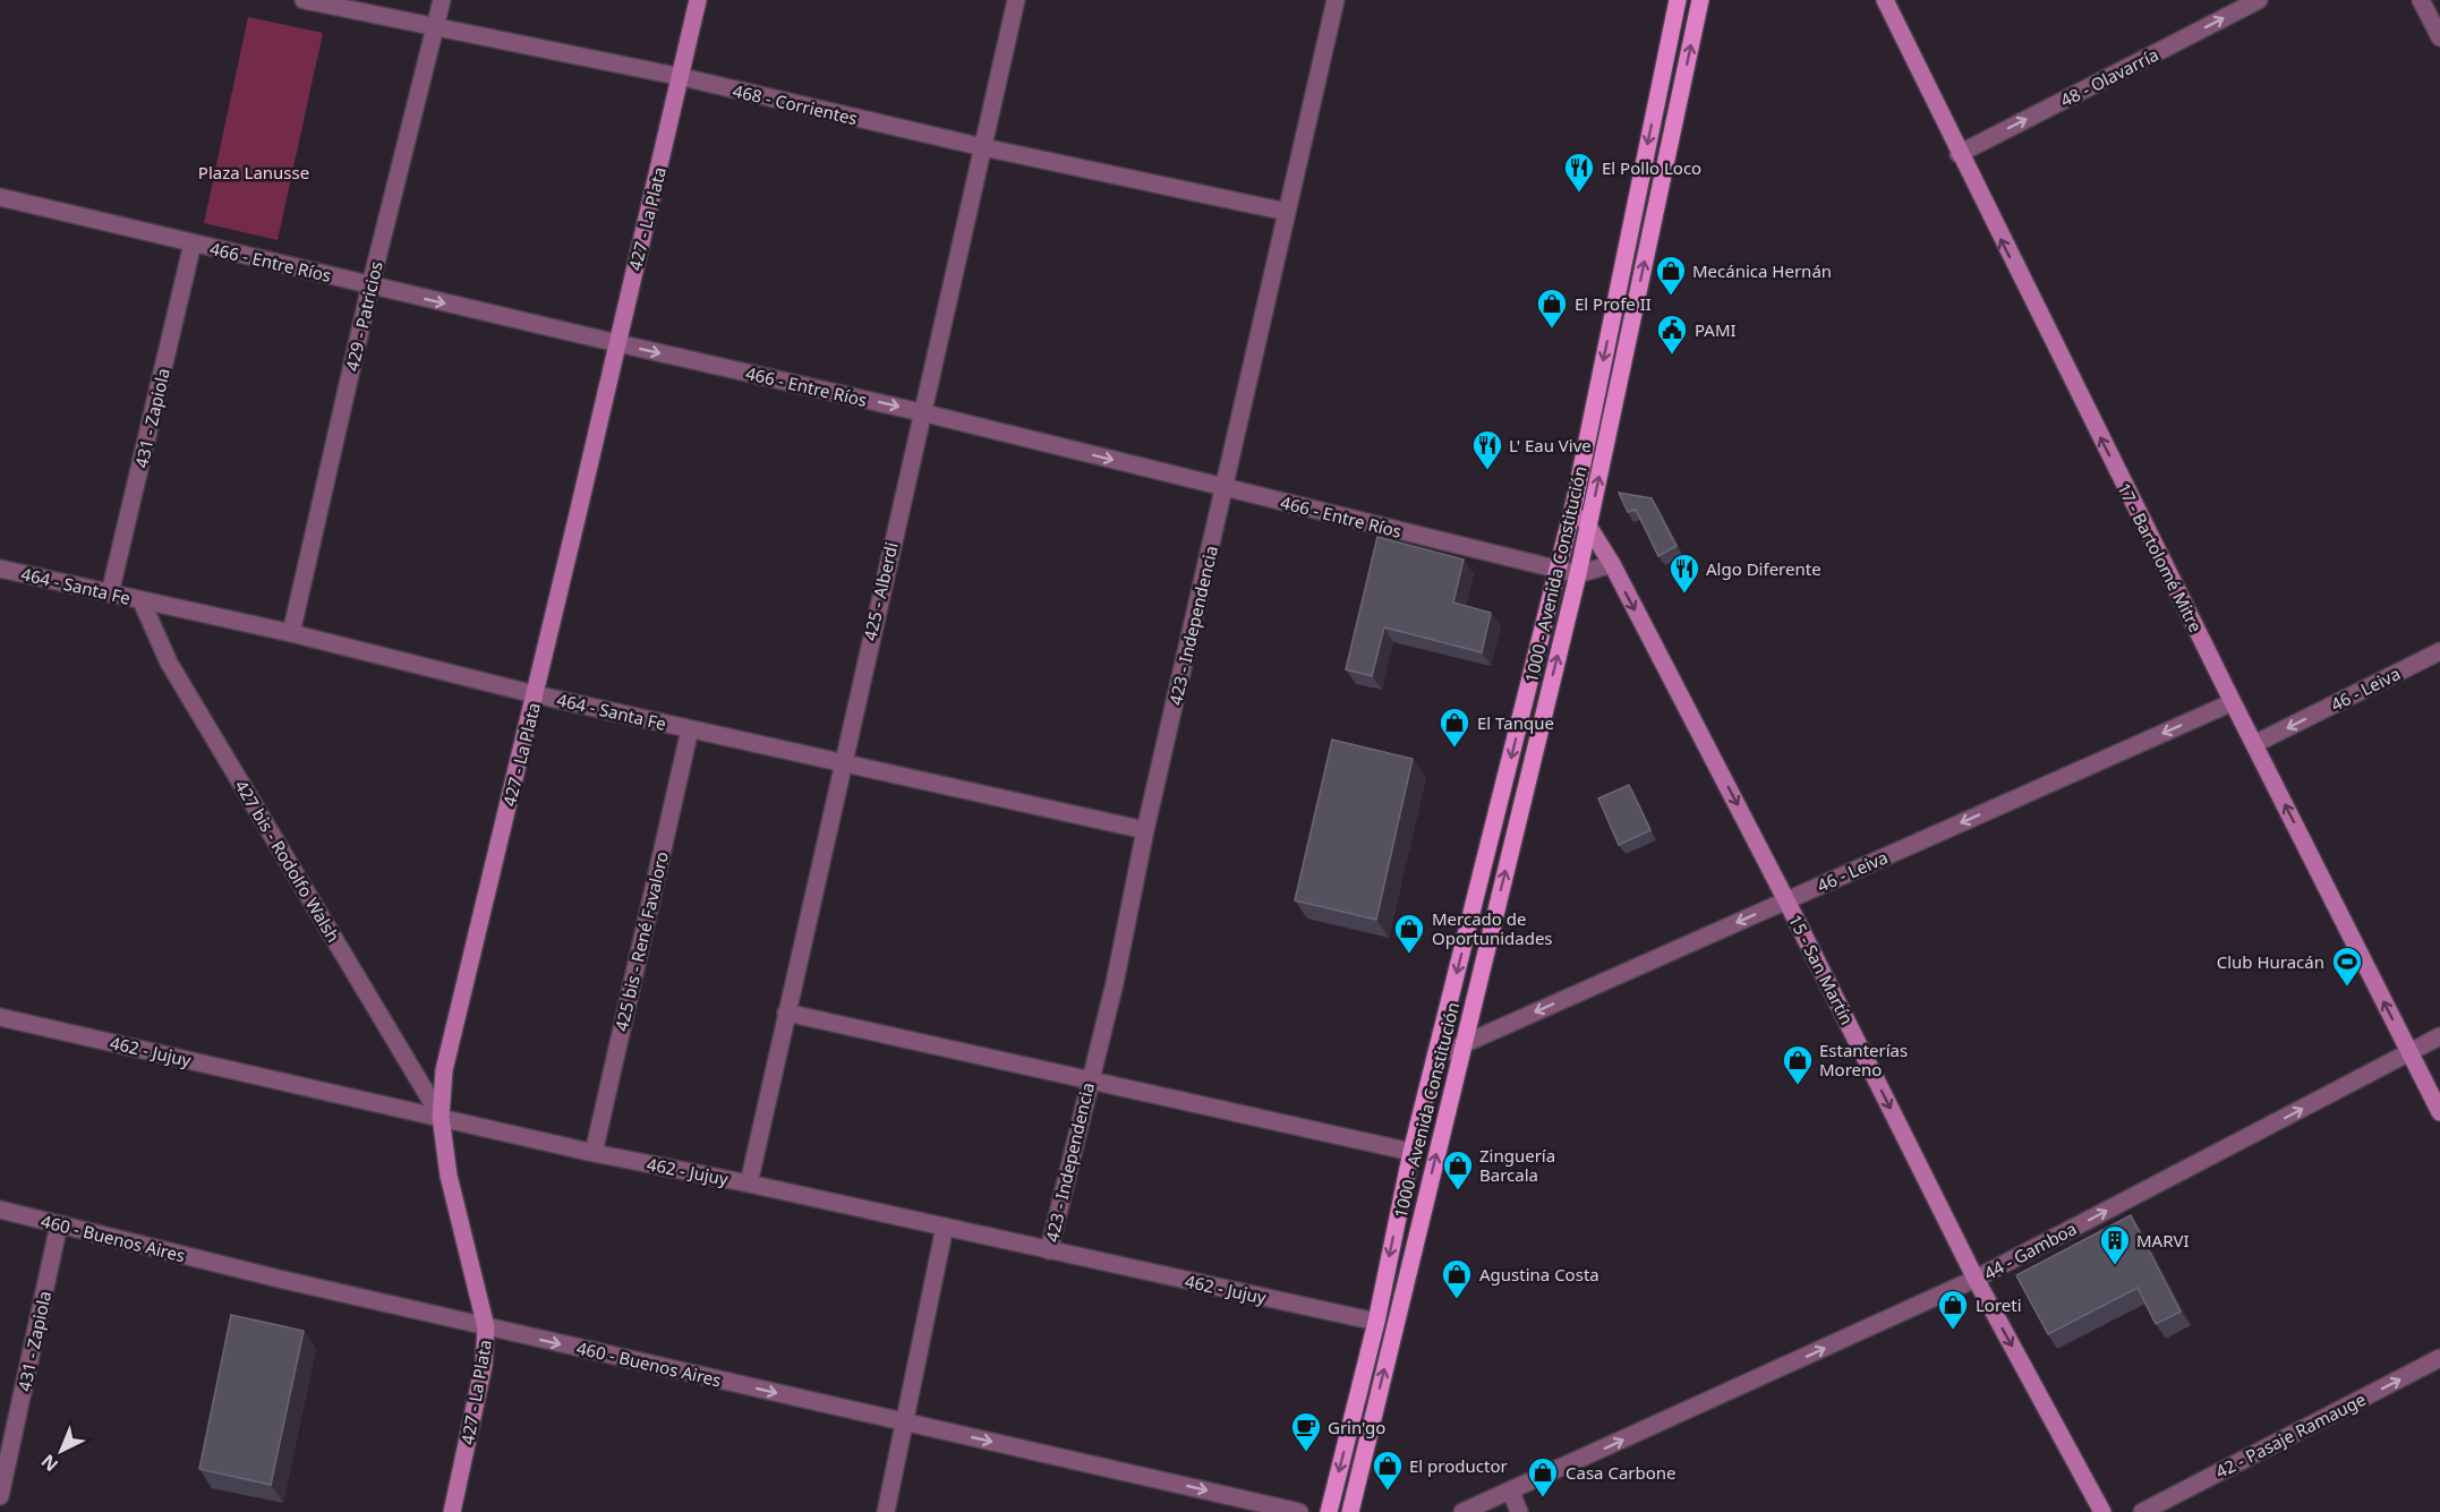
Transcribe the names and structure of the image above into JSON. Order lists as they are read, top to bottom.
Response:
{
  "streets": {
    "main road": ["1000 - Avenida Constitución"],
    "street": [
      "48 - Olavarría",
      "468 - Corrientes",
      "427 - La Plata",
      "466 - Entre Ríos",
      "429 - Patricios",
      "431 - Zapiola",
      "17 - Bartolomé Mitre",
      "464 - Santa Fe",
      "425 - Alberdi",
      "423 - Independencia",
      "46 - Leiva",
      "427 bis - Rodolfo Walsh",
      "425 bis - René Favaloro",
      "15 - San Martín",
      "462 - Jujuy",
      "460 - Buenos Aires",
      "44 - Gamboa",
      "42 - Pasaje Ramauge"
    ]
  },
  "crossings": [
    ["48 - Olavarría", "17 - Bartolomé Mitre"],
    ["468 - Corrientes", "427 - La Plata"],
    ["468 - Corrientes", "429 - Patricios"],
    ["468 - Corrientes", "425 - Alberdi"],
    ["468 - Corrientes", "423 - Independencia"],
    ["427 - La Plata", "466 - Entre Ríos"],
    ["427 - La Plata", "464 - Santa Fe"],
    ["427 - La Plata", "427 bis - Rodolfo Walsh"],
    ["427 - La Plata", "462 - Jujuy"],
    ["427 - La Plata", "460 - Buenos Aires"],
    ["466 - Entre Ríos", "429 - Patricios"],
    ["466 - Entre Ríos", "431 - Zapiola"],
    ["466 - Entre Ríos", "1000 - Avenida Constitución"],
    ["466 - Entre Ríos", "425 - Alberdi"],
    ["466 - Entre Ríos", "423 - Independencia"],
    ["466 - Entre Ríos", "15 - San Martín"],
    ["429 - Patricios", "464 - Santa Fe"],
    ["431 - Zapiola", "464 - Santa Fe"],
    ["431 - Zapiola", "460 - Buenos Aires"],
    ["17 - Bartolomé Mitre", "46 - Leiva"],
    ["17 - Bartolomé Mitre", "44 - Gamboa"],
    ["1000 - Avenida Constitución", "46 - Leiva"],
    ["1000 - Avenida Constitución", "15 - San Martín"],
    ["1000 - Avenida Constitución", "462 - Jujuy"],
    ["464 - Santa Fe", "425 - Alberdi"],
    ["464 - Santa Fe", "423 - Independencia"],
    ["464 - Santa Fe", "427 bis - Rodolfo Walsh"],
    ["464 - Santa Fe", "425 bis - René Favaloro"],
    ["425 - Alberdi", "462 - Jujuy"],
    ["423 - Independencia", "462 - Jujuy"],
    ["46 - Leiva", "15 - San Martín"],
    ["427 bis - Rodolfo Walsh", "462 - Jujuy"],
    ["425 bis - René Favaloro", "462 - Jujuy"],
    ["15 - San Martín", "44 - Gamboa"]
  ],
  "one_way": [
    "48 - Olavarría",
    "466 - Entre Ríos",
    "17 - Bartolomé Mitre",
    "46 - Leiva",
    "15 - San Martín",
    "460 - Buenos Aires",
    "44 - Gamboa",
    "42 - Pasaje Ramauge"
  ],
  "parks": ["Plaza Lanusse"],
  "places": {
    "restaurant": ["El Pollo Loco", "L' Eau Vive", "Algo Diferente"],
    "shop": [
      "Mecánica Hernán",
      "El Profe II",
      "El Tanque",
      "Mercado de Oportunidades",
      "Estanterías Moreno",
      "Zinguería Barcala",
      "Agustina Costa",
      "Loreti",
      "El productor",
      "Casa Carbone"
    ],
    "public building": ["PAMI"],
    "sports": ["Club Huracán"],
    "building": ["MARVI"],
    "cafe": ["Grin'go"]
  },
  "north": "bottom left"
}
